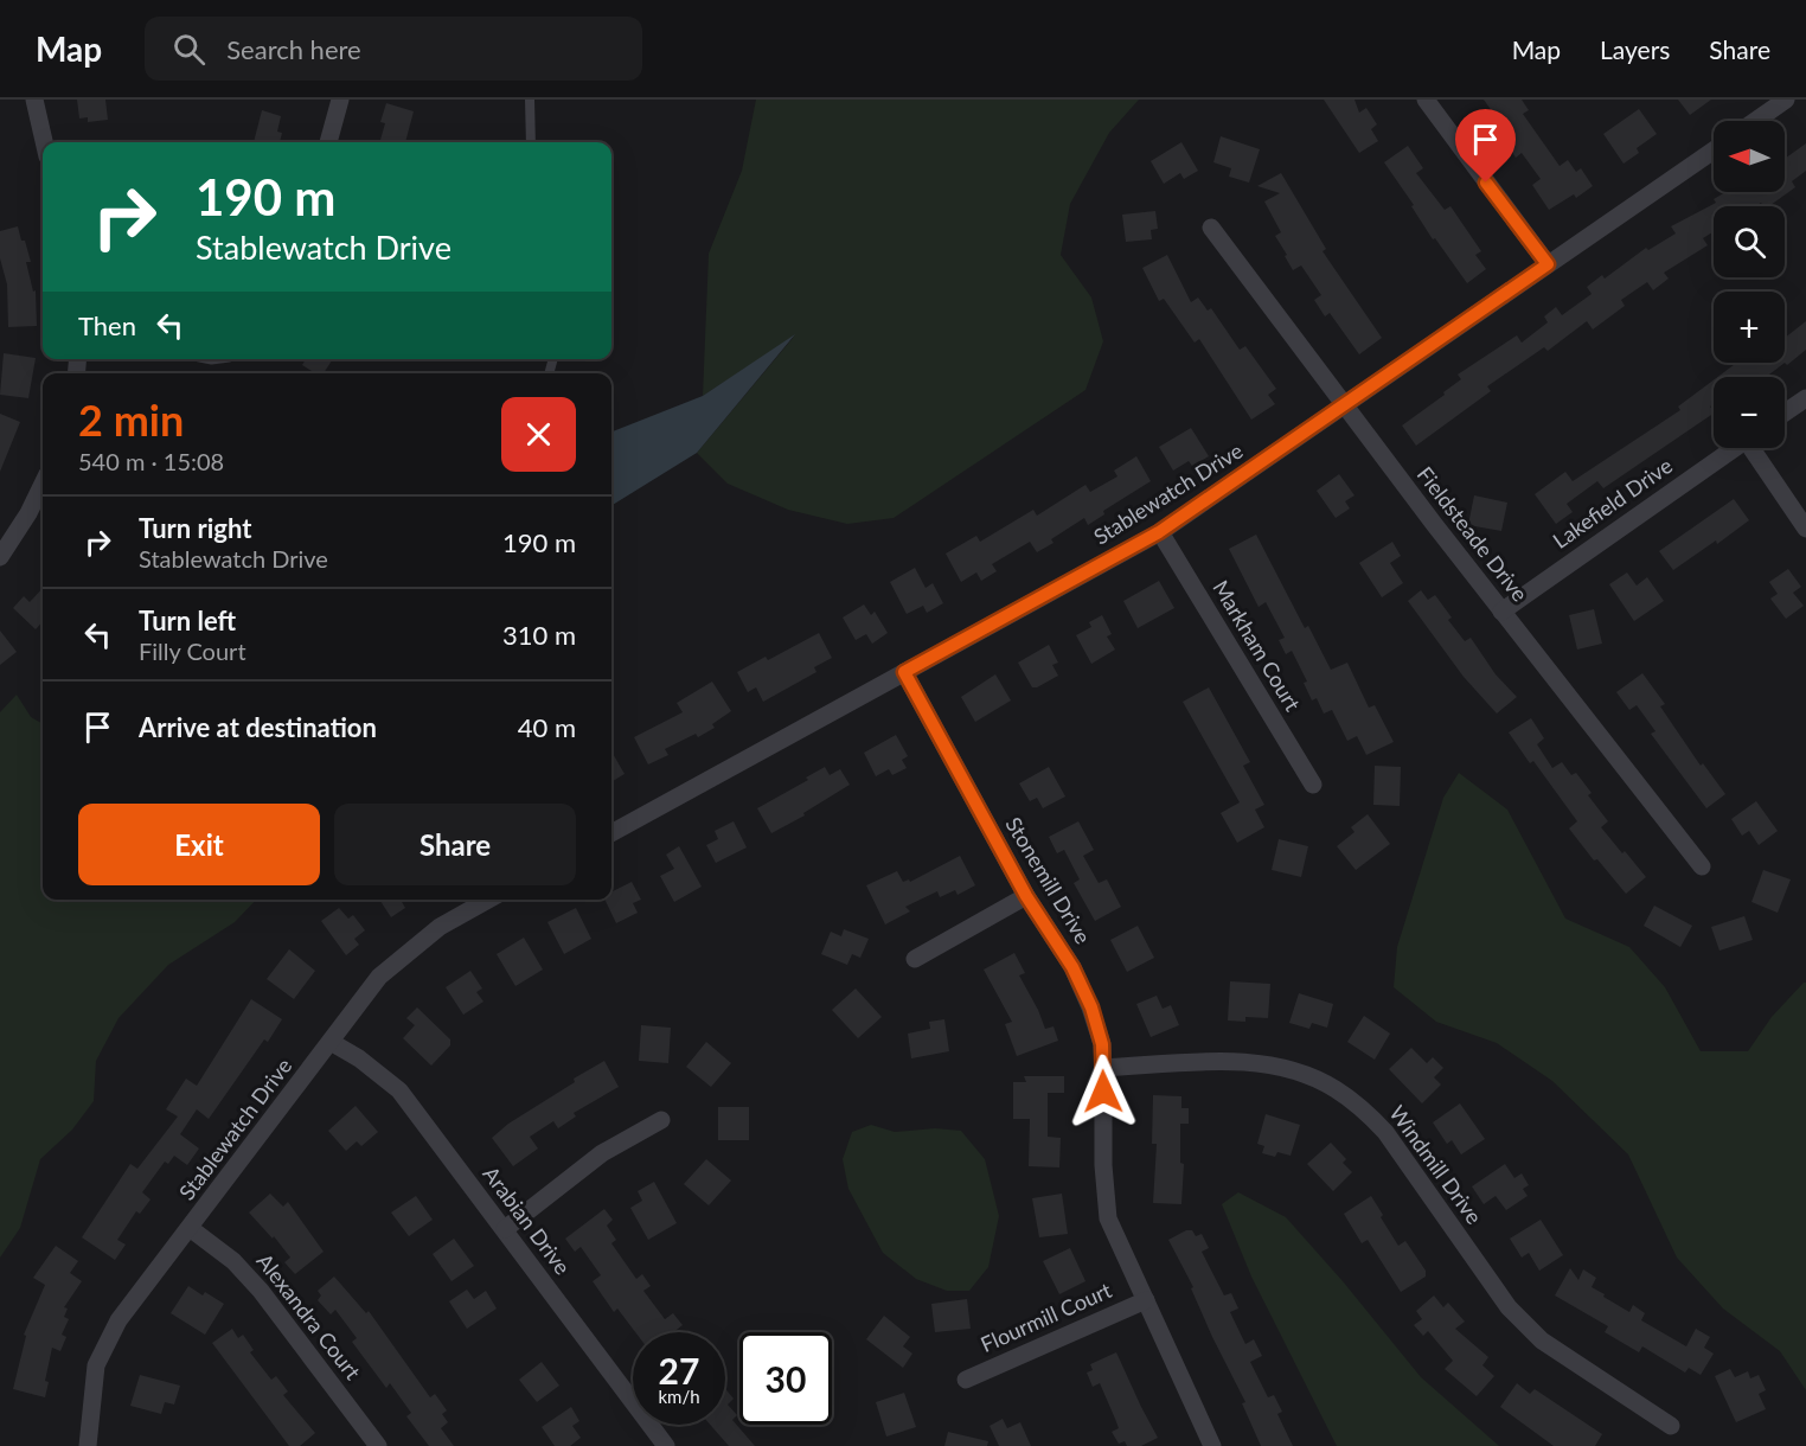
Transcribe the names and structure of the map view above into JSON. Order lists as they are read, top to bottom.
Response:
{
  "streets": {
    "street": [
      "Stablewatch Drive",
      "Lakefield Drive",
      "Fieldsteade Drive",
      "Markham Court",
      "Stonemill Drive",
      "Windmill Drive",
      "Arabian Drive",
      "Alexandra Court",
      "Flourmill Court"
    ]
  },
  "crossings": [
    ["Stablewatch Drive", "Fieldsteade Drive"],
    ["Stablewatch Drive", "Markham Court"],
    ["Stablewatch Drive", "Stonemill Drive"],
    ["Stablewatch Drive", "Arabian Drive"],
    ["Stablewatch Drive", "Alexandra Court"],
    ["Lakefield Drive", "Fieldsteade Drive"],
    ["Stonemill Drive", "Windmill Drive"],
    ["Stonemill Drive", "Flourmill Court"]
  ],
  "north": "left",
  "page": {
    "header": "Map",
    "search": "Search here",
    "nav": ["Map", "Layers", "Share"],
    "map_buttons": ["+", "−"],
    "turn": ["190 m", "Stablewatch Drive"],
    "then": "Then",
    "heading": ["2 min", "540 m · 15:08"],
    "list": [
      {
        "name": "Turn right",
        "note": "Stablewatch Drive",
        "value": "190 m"
      },
      {
        "name": "Turn left",
        "note": "Filly Court",
        "value": "310 m"
      },
      {
        "name": "Arrive at destination",
        "value": "40 m"
      }
    ],
    "buttons": ["Exit", "Share"],
    "speed": "27 km/h",
    "limit": "30"
  }
}
